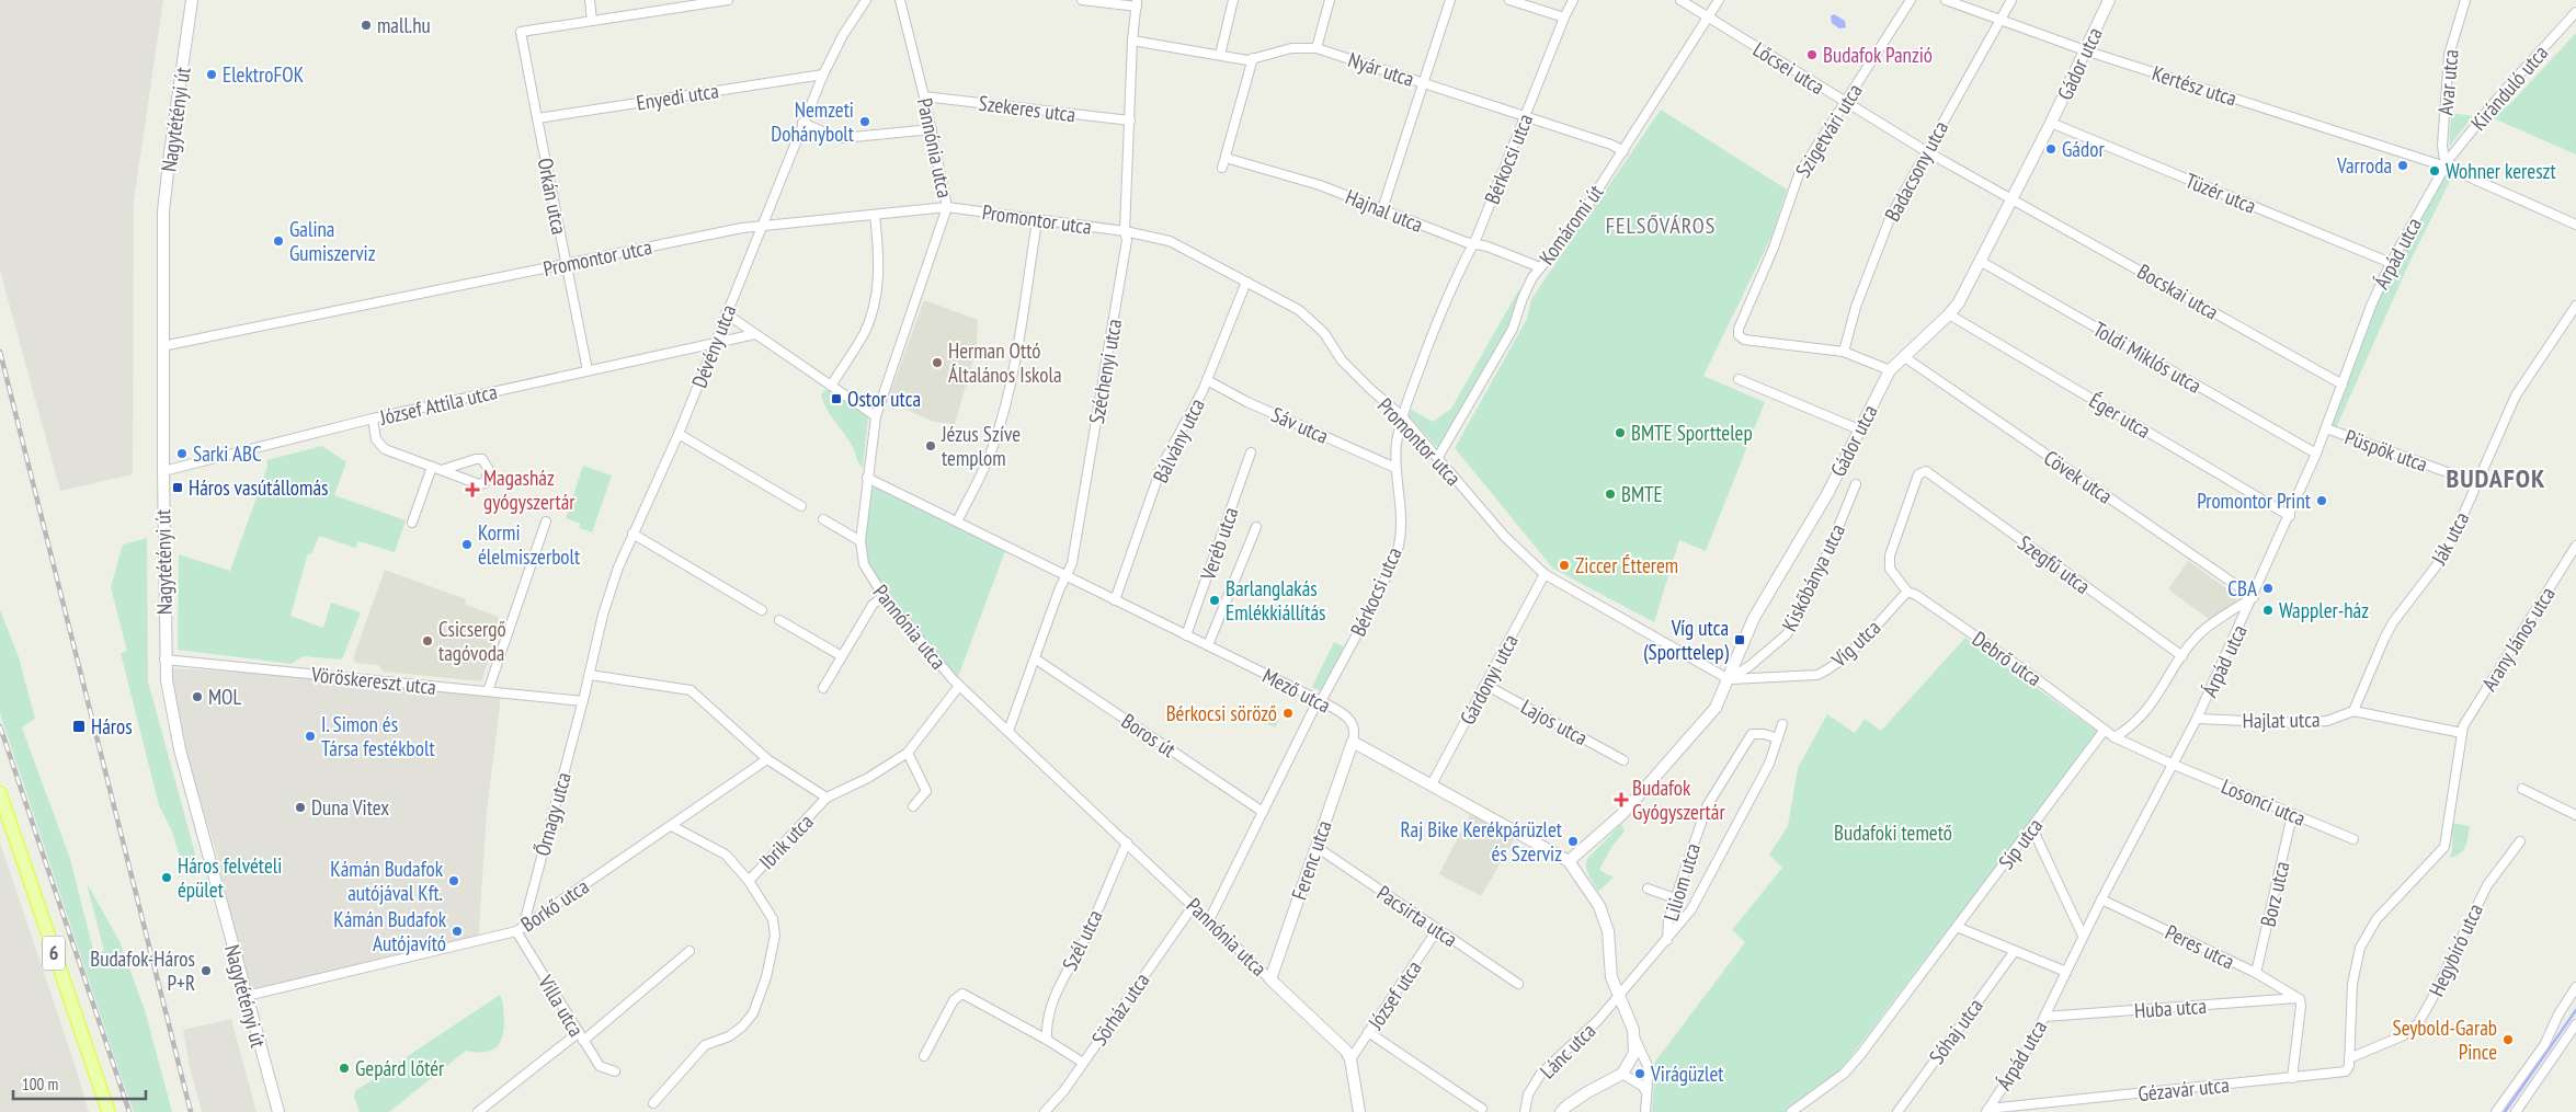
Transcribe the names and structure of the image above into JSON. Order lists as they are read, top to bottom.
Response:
{
  "streets": {
    "main road": ["6"],
    "street": [
      "Gádor utca",
      "Lőcsei utca",
      "Nyár utca",
      "Avar utca",
      "Kertész utca",
      "Kiránduló utca",
      "Enyedi utca",
      "Szekeres utca",
      "Nagytétényi út",
      "Szigetvári utca",
      "Pannónia utca",
      "Bérkocsi utca",
      "Badacsony utca",
      "Tüzér utca",
      "Orkán utca",
      "Hajnal utca",
      "Promontor utca",
      "Komáromi út",
      "Árpád utca",
      "Bocskai utca",
      "Dévény utca",
      "Toldi Miklós utca",
      "Széchenyi utca",
      "József Attila utca",
      "Éger utca",
      "Sáv utca",
      "Bálvány utca",
      "Püspök utca",
      "Cövek utca",
      "Ják utca",
      "Veréb utca",
      "Szegfű utca",
      "Kiskőbánya utca",
      "Arany János utca",
      "Víg utca",
      "Debrő utca",
      "Gárdonyi utca",
      "Vöröskereszt utca",
      "Mező utca",
      "Hajlat utca",
      "Lajos utca",
      "Boros út",
      "Losonci utca",
      "Őrnagy utca",
      "Ibrik utca",
      "Síp utca",
      "Ferenc utca",
      "Liliom utca",
      "Borz utca",
      "Borkő utca",
      "Pacsirta utca",
      "Szél utca",
      "Peres utca",
      "Hegybíró utca",
      "József utca",
      "Villa utca",
      "Huba utca",
      "Sörház utca",
      "Sóhaj utca",
      "Lánc utca",
      "Gézavár utca"
    ]
  },
  "crossings": [
    ["Gádor utca", "Lőcsei utca"],
    ["Gádor utca", "Kertész utca"],
    ["Gádor utca", "Tüzér utca"],
    ["Gádor utca", "Promontor utca"],
    ["Gádor utca", "Bocskai utca"],
    ["Gádor utca", "Toldi Miklós utca"],
    ["Gádor utca", "Éger utca"],
    ["Gádor utca", "Cövek utca"],
    ["Gádor utca", "Kiskőbánya utca"],
    ["Gádor utca", "Víg utca"],
    ["Lőcsei utca", "Szigetvári utca"],
    ["Lőcsei utca", "Badacsony utca"],
    ["Lőcsei utca", "Komáromi út"],
    ["Lőcsei utca", "Bocskai utca"],
    ["Nyár utca", "Bérkocsi utca"],
    ["Nyár utca", "Komáromi út"],
    ["Nyár utca", "Széchenyi utca"],
    ["Avar utca", "Kertész utca"],
    ["Avar utca", "Kiránduló utca"],
    ["Avar utca", "Árpád utca"],
    ["Kertész utca", "Kiránduló utca"],
    ["Kertész utca", "Badacsony utca"],
    ["Kertész utca", "Árpád utca"],
    ["Kiránduló utca", "Árpád utca"],
    ["Enyedi utca", "Orkán utca"],
    ["Enyedi utca", "Dévény utca"],
    ["Szekeres utca", "Pannónia utca"],
    ["Szekeres utca", "Széchenyi utca"],
    ["Nagytétényi út", "Promontor utca"],
    ["Nagytétényi út", "József Attila utca"],
    ["Nagytétényi út", "Vöröskereszt utca"],
    ["Nagytétényi út", "Borkő utca"],
    ["Szigetvári utca", "Badacsony utca"],
    ["Pannónia utca", "Bérkocsi utca"],
    ["Pannónia utca", "Promontor utca"],
    ["Pannónia utca", "Széchenyi utca"],
    ["Pannónia utca", "Mező utca"],
    ["Pannónia utca", "Ibrik utca"],
    ["Pannónia utca", "Ferenc utca"],
    ["Pannónia utca", "Szél utca"],
    ["Pannónia utca", "József utca"],
    ["Pannónia utca", "Sörház utca"],
    ["Bérkocsi utca", "Hajnal utca"],
    ["Bérkocsi utca", "Promontor utca"],
    ["Bérkocsi utca", "Sáv utca"],
    ["Bérkocsi utca", "Mező utca"],
    ["Bérkocsi utca", "Boros út"],
    ["Tüzér utca", "Árpád utca"],
    ["Orkán utca", "Promontor utca"],
    ["Orkán utca", "József Attila utca"],
    ["Hajnal utca", "Komáromi út"],
    ["Promontor utca", "Komáromi út"],
    ["Promontor utca", "Dévény utca"],
    ["Promontor utca", "Széchenyi utca"],
    ["Promontor utca", "Bálvány utca"],
    ["Promontor utca", "Kiskőbánya utca"],
    ["Promontor utca", "Víg utca"],
    ["Promontor utca", "Gárdonyi utca"],
    ["Árpád utca", "Bocskai utca"],
    ["Árpád utca", "Toldi Miklós utca"],
    ["Árpád utca", "Éger utca"],
    ["Árpád utca", "Püspök utca"],
    ["Árpád utca", "Cövek utca"],
    ["Árpád utca", "Hajlat utca"],
    ["Árpád utca", "Losonci utca"],
    ["Árpád utca", "Peres utca"],
    ["Árpád utca", "Huba utca"],
    ["Árpád utca", "Gézavár utca"],
    ["Dévény utca", "József Attila utca"],
    ["Dévény utca", "Vöröskereszt utca"],
    ["Dévény utca", "Őrnagy utca"],
    ["Széchenyi utca", "Mező utca"],
    ["Széchenyi utca", "Boros út"],
    ["Sáv utca", "Bálvány utca"],
    ["Bálvány utca", "Mező utca"],
    ["Püspök utca", "Ják utca"],
    ["Ják utca", "Hajlat utca"],
    ["Veréb utca", "Mező utca"],
    ["Szegfű utca", "Víg utca"],
    ["Szegfű utca", "Debrő utca"],
    ["Kiskőbánya utca", "Víg utca"],
    ["Víg utca", "Debrő utca"],
    ["Debrő utca", "Síp utca"],
    ["Gárdonyi utca", "Lajos utca"],
    ["Vöröskereszt utca", "Őrnagy utca"],
    ["Mező utca", "Ferenc utca"],
    ["Losonci utca", "Borz utca"],
    ["Őrnagy utca", "Borkő utca"],
    ["Őrnagy utca", "Villa utca"],
    ["Ferenc utca", "Pacsirta utca"],
    ["Liliom utca", "Lánc utca"],
    ["Borz utca", "Peres utca"],
    ["Borkő utca", "Villa utca"],
    ["Pacsirta utca", "József utca"],
    ["Peres utca", "Huba utca"],
    ["Hegybíró utca", "Gézavár utca"]
  ],
  "districts": ["FELSŐVÁROS", "BUDAFOK"],
  "parks": ["Budafoki temető"],
  "places": {
    "other": [
      "mall.hu",
      "Budafok Panzió",
      "ElektroFOK",
      "Nemzeti Dohánybolt",
      "Gádor",
      "Varroda",
      "Wohner kereszt",
      "Galina Gumiszerviz",
      "Herman Ottó Általános Iskola",
      "BMTE Sporttelep",
      "Jézus Szíve templom",
      "Sarki ABC",
      "BMTE",
      "Promontor Print",
      "Kormi élelmiszerbolt",
      "Ziccer Étterem",
      "CBA",
      "Barlanglakás Emlékkiállítás",
      "Wappler-ház",
      "Csicsergő tagóvoda",
      "MOL",
      "Bérkocsi söröző",
      "I. Simon és Társa festékbolt",
      "Duna Vitex",
      "Raj Bike Kerékpárüzlet és Szerviz",
      "Háros felvételi épület",
      "Kámán Budafok autójával Kft.",
      "Kámán Budafok Autójavító",
      "Budafok-Háros P+R",
      "Seybold-Garab Pince",
      "Gepárd lőtér",
      "Virágüzlet"
    ],
    "transit": [
      "Ostor utca",
      "Háros vasútállomás",
      "Víg utca (Sporttelep)",
      "Háros"
    ],
    "health": ["Magasház gyógyszertár", "Budafok Gyógyszertár"]
  },
  "scale_bar": "100 m"
}
